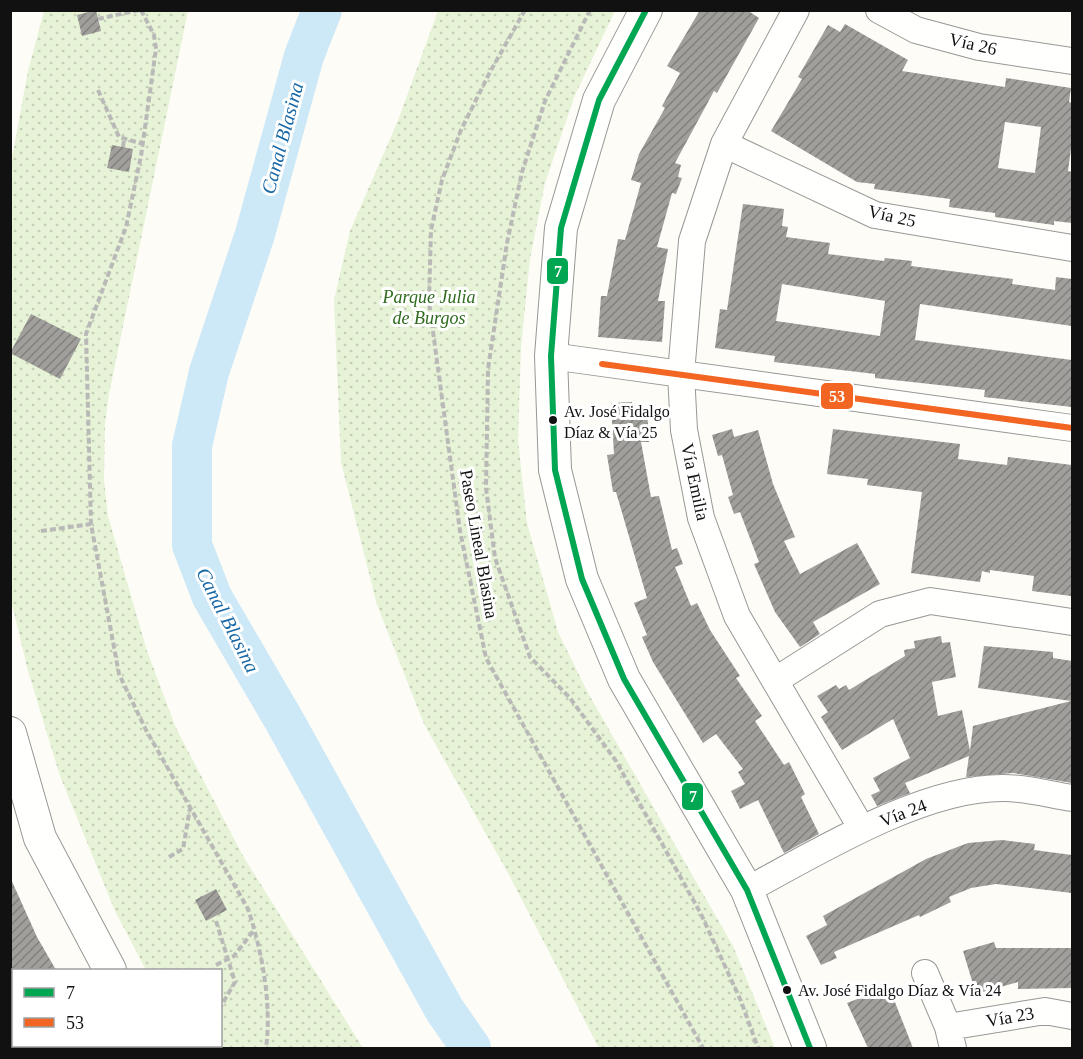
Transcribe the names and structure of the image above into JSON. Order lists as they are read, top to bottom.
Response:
{
  "streets": {
    "street": [
      "Vía 26",
      "Vía 25",
      "Vía Emilia",
      "Vía 24",
      "Vía 23"
    ],
    "path": ["Paseo Lineal Blasina"]
  },
  "crossings": [
    ["Vía 25", "Vía Emilia"],
    ["Vía Emilia", "Vía 24"]
  ],
  "water": ["Canal Blasina"],
  "parks": ["Parque Julia de Burgos"],
  "places": ["Av. José Fidalgo Díaz & Vía 25", "Av. José Fidalgo Díaz & Vía 24"],
  "lines": ["transit line 7", "transit line 53"],
  "legend": ["7", "53"]
}
